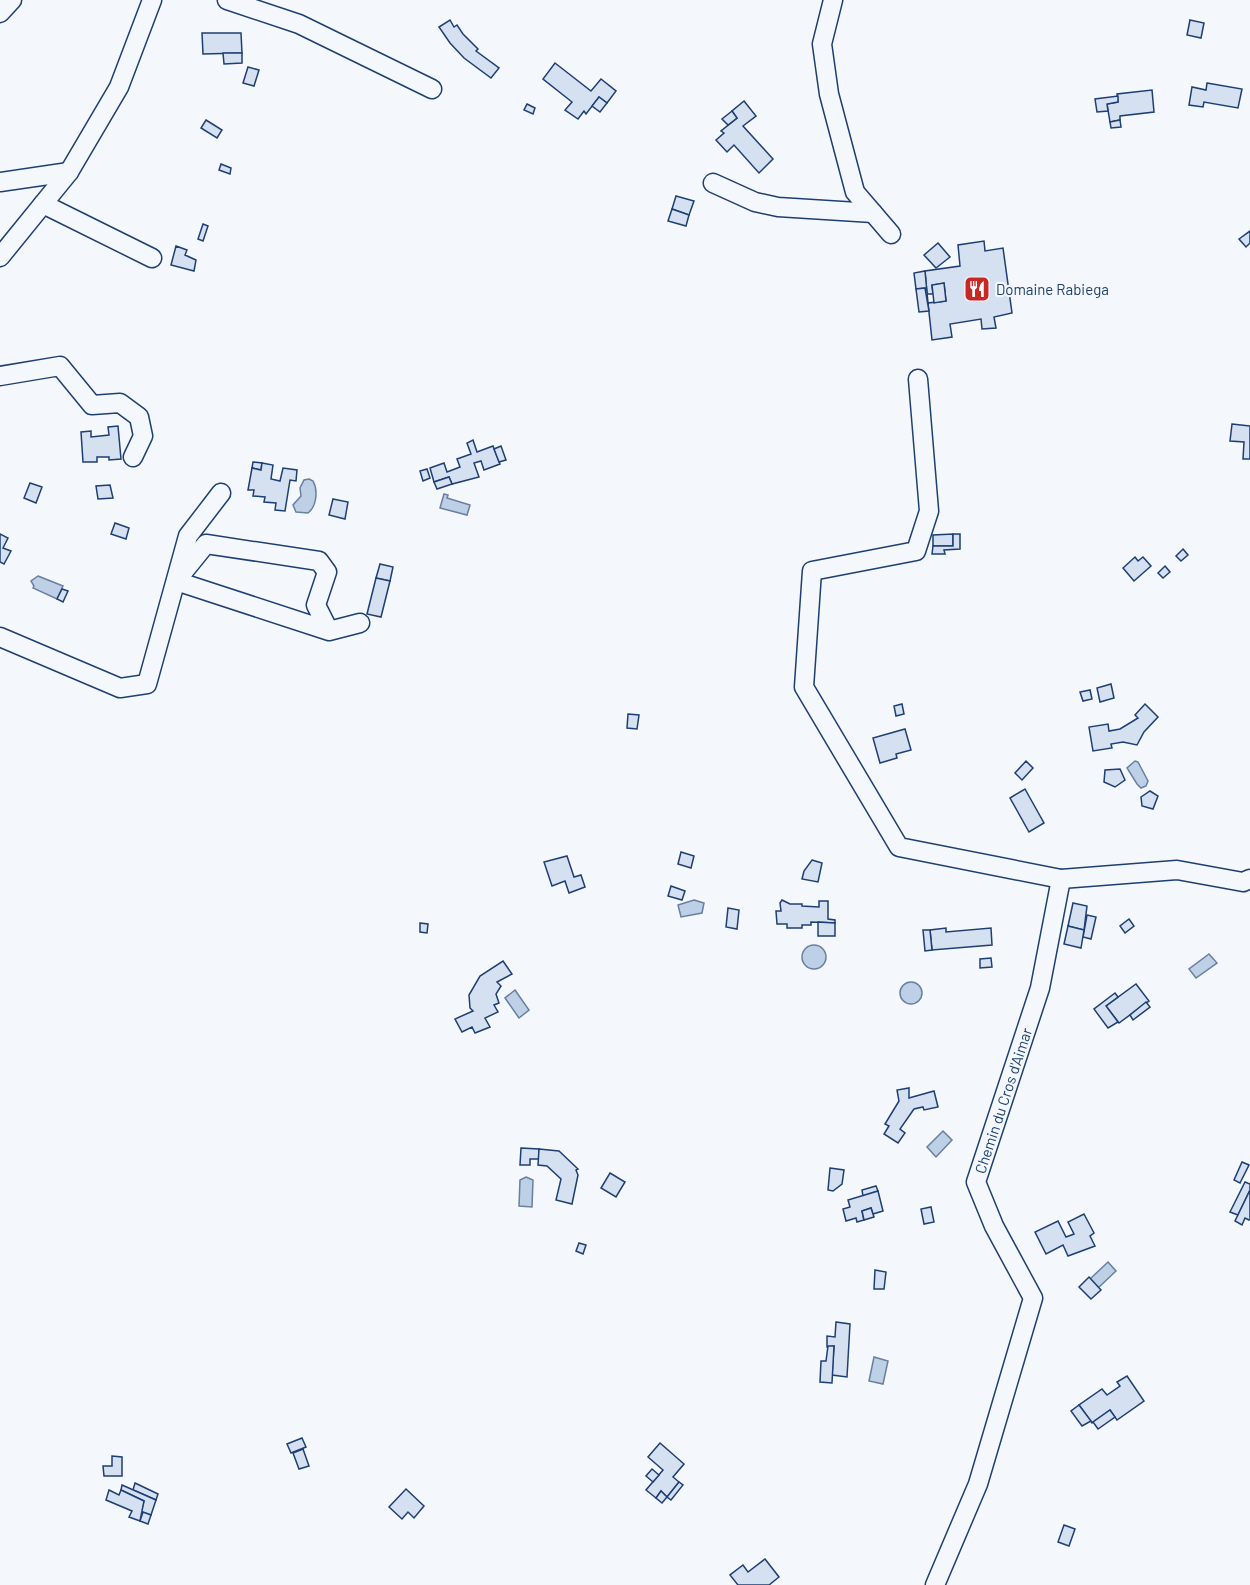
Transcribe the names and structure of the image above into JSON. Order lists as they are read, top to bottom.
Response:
{
  "streets": {
    "street": ["Chemin du Cros d'Aimar"]
  },
  "places": {
    "restaurant": ["Domaine Rabiega"]
  }
}
